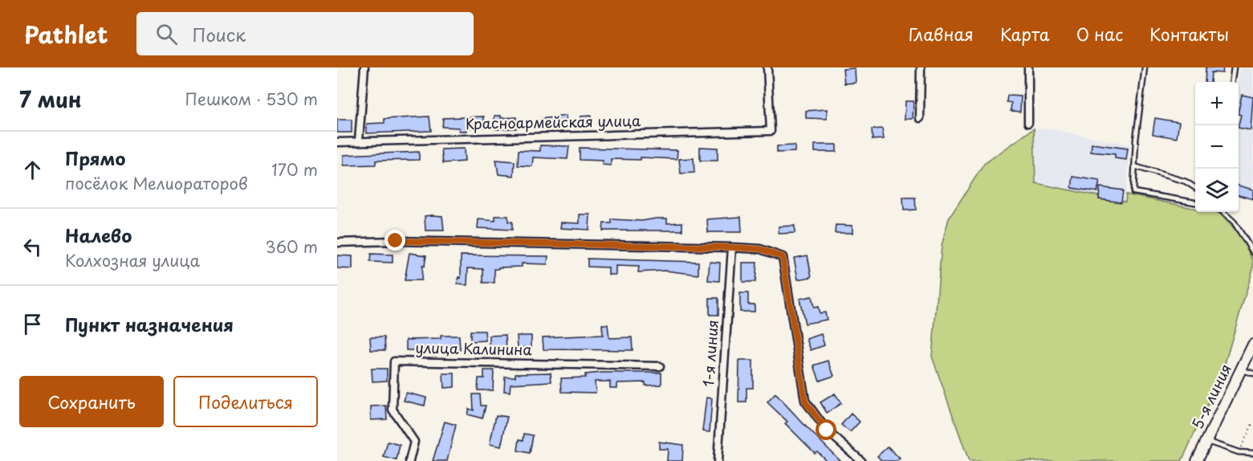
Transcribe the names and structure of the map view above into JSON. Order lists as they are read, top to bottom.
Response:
{
  "streets": {
    "street": [
      "Красноармейская улица",
      "улица Калинина",
      "1-я линия",
      "5-я линия"
    ]
  },
  "page": {
    "header": "Pathlet",
    "search": "Поиск",
    "nav": [
      "Главная",
      "Карта",
      "О нас",
      "Контакты"
    ],
    "heading": ["7 мин", "Пешком · 530 m"],
    "map_buttons": ["+", "−"],
    "list": [
      ["Прямо", "посёлок Мелиораторов", "170 m"],
      ["Налево", "Колхозная улица", "360 m"],
      "Пункт назначения"
    ],
    "buttons": ["Сохранить", "Поделиться"]
  }
}
